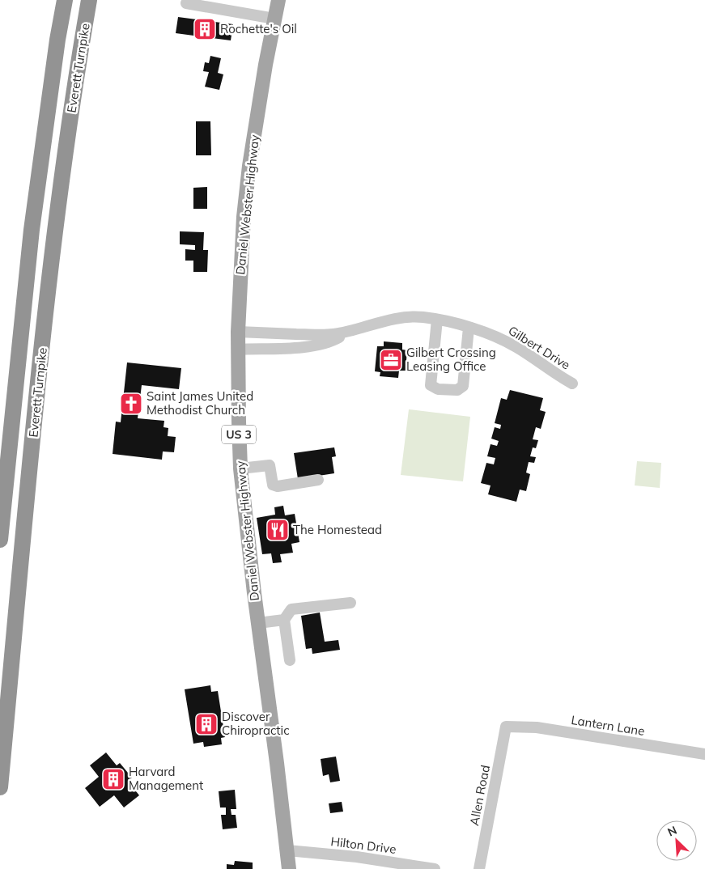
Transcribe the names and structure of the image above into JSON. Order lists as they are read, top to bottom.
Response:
{
  "streets": {
    "highway": ["Everett Turnpike"],
    "main road": ["Daniel Webster Highway", "US 3"],
    "street": [
      "Gilbert Drive",
      "Lantern Lane",
      "Allen Road",
      "Hilton Drive"
    ]
  },
  "crossings": [
    ["Daniel Webster Highway", "Gilbert Drive"],
    ["Daniel Webster Highway", "Hilton Drive"],
    ["Lantern Lane", "Allen Road"]
  ],
  "places": {
    "building": ["Rochette's Oil", "Discover Chiropractic", "Harvard Management"],
    "office": ["Gilbert Crossing Leasing Office"],
    "church": ["Saint James United Methodist Church"],
    "restaurant": ["The Homestead"]
  },
  "north": "top left"
}
